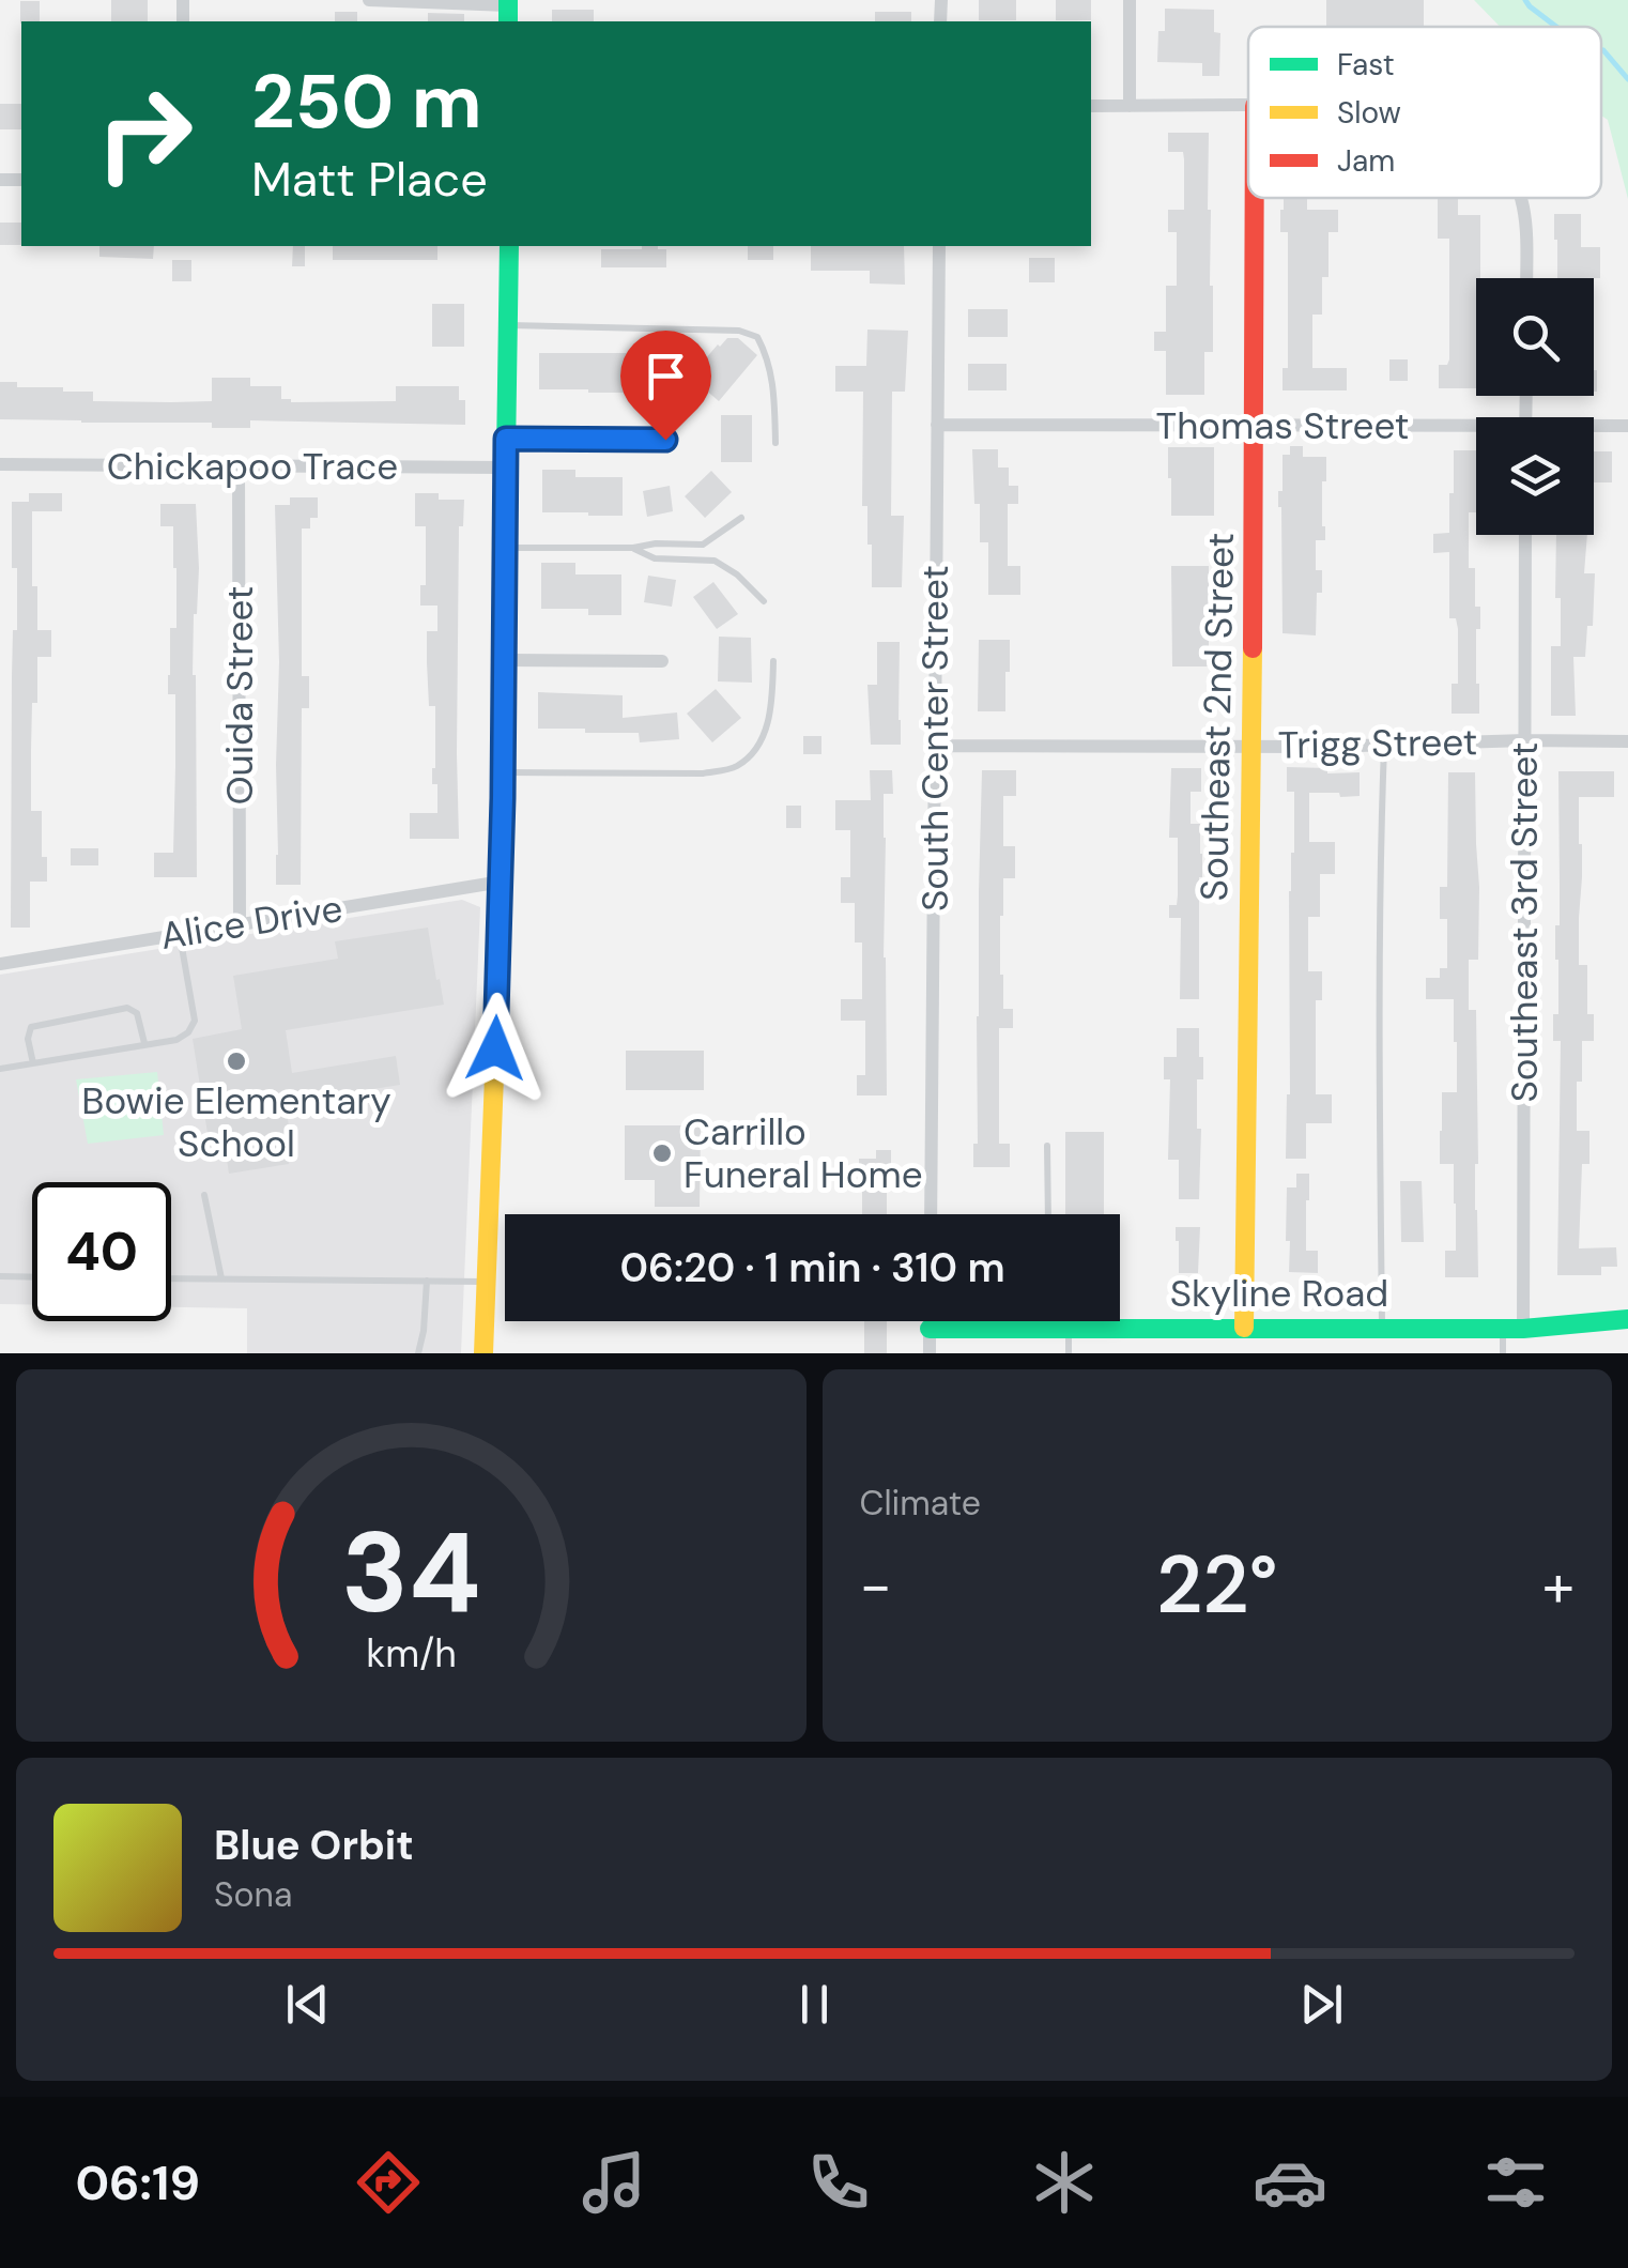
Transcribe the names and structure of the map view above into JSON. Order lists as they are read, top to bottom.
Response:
{
  "streets": {
    "street": [
      "Thomas Street",
      "Chickapoo Trace",
      "Ouida Street",
      "Southeast 2nd Street",
      "South Center Street",
      "Trigg Street",
      "Alice Drive",
      "Southeast 3rd Street",
      "Skyline Road"
    ]
  },
  "crossings": [
    ["Thomas Street", "Southeast 2nd Street"],
    ["Thomas Street", "South Center Street"],
    ["Chickapoo Trace", "Ouida Street"],
    ["Ouida Street", "Alice Drive"],
    ["Southeast 2nd Street", "Trigg Street"],
    ["Southeast 2nd Street", "Skyline Road"],
    ["South Center Street", "Trigg Street"],
    ["Trigg Street", "Southeast 3rd Street"],
    ["Southeast 3rd Street", "Skyline Road"]
  ],
  "places": ["Bowie Elementary School", "Carrillo Funeral Home"],
  "legend": ["Fast", "Slow", "Jam"],
  "page": {
    "turn": ["250 m", "Matt Place"],
    "limit": "40",
    "trip": "06:20 · 1 min · 310 m",
    "tile": "Climate",
    "heat": ["−", "22°", "+"],
    "song": ["Blue Orbit", "Sona"],
    "tabs": "06:19",
    "gauge": ["34", "km/h"]
  }
}
